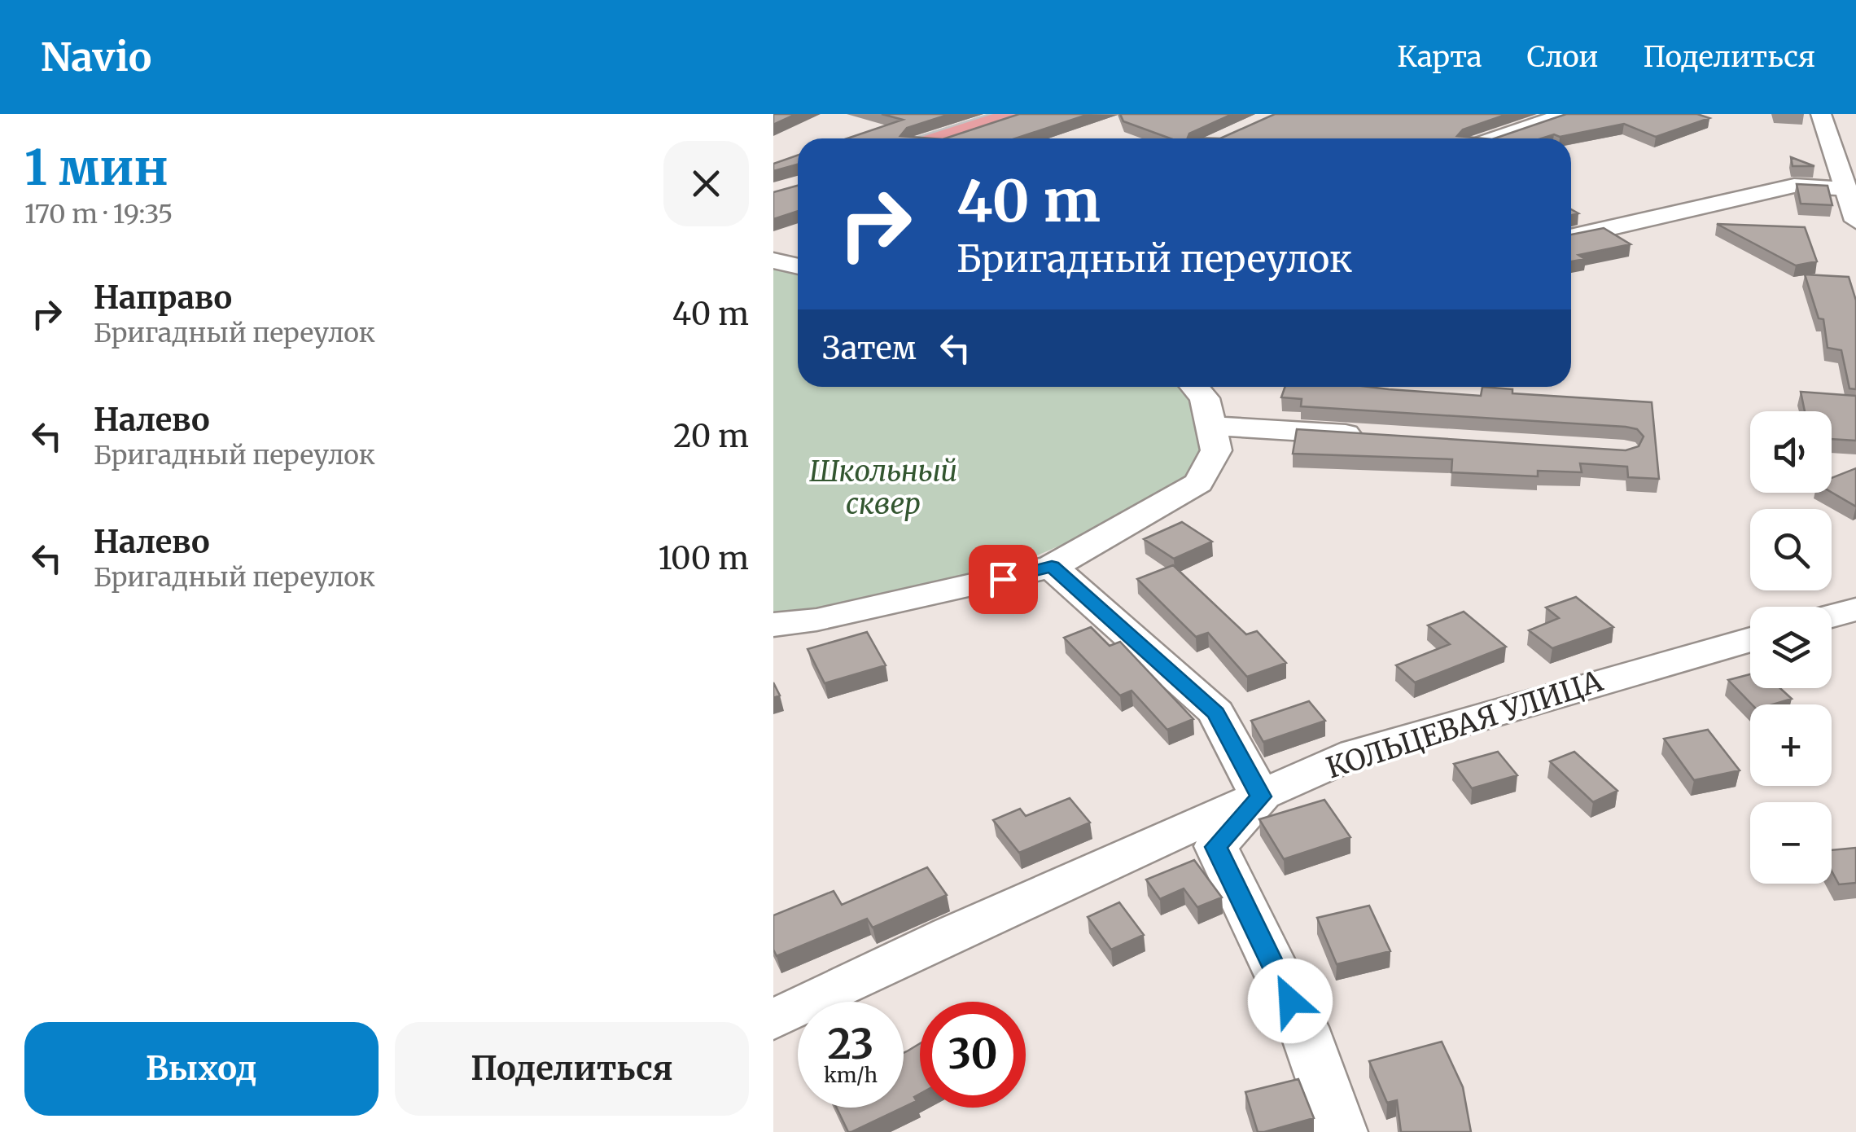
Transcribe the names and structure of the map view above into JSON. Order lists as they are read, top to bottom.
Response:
{
  "streets": {
    "street": ["КОЛЬЦЕВАЯ УЛИЦА"]
  },
  "parks": ["Школьный сквер"],
  "page": {
    "header": "Navio",
    "nav": ["Карта", "Слои", "Поделиться"],
    "heading": ["1 мин", "170 m · 19:35"],
    "turn": ["40 m", "Бригадный переулок"],
    "list": [
      {
        "name": "Направо",
        "note": "Бригадный переулок",
        "value": "40 m"
      },
      {
        "name": "Налево",
        "note": "Бригадный переулок",
        "value": "20 m"
      },
      {
        "name": "Налево",
        "note": "Бригадный переулок",
        "value": "100 m"
      }
    ],
    "then": "Затем",
    "map_buttons": ["+", "−"],
    "speed": "23 km/h",
    "limit": "30",
    "buttons": ["Выход", "Поделиться"]
  }
}
